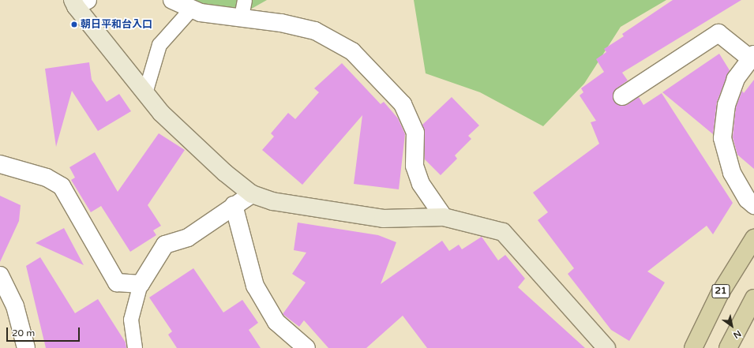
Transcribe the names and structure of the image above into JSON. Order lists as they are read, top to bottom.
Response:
{
  "streets": {
    "main road": ["21"]
  },
  "places": ["朝日平和台入口"],
  "scale_bar": "20 m",
  "north": "bottom right"
}
